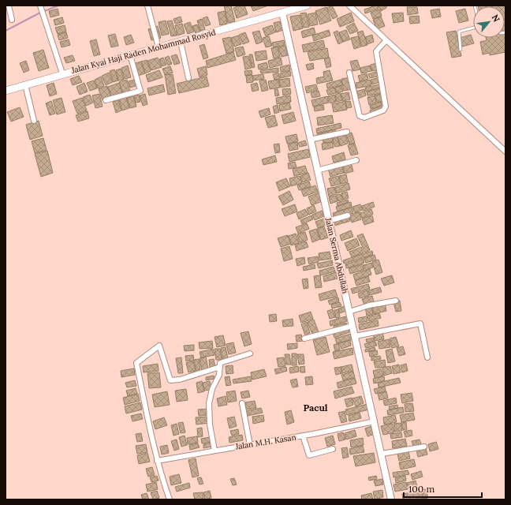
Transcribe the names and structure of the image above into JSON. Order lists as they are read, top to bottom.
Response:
{
  "streets": {
    "main road": ["Jalan Kyai Haji Raden Mohammad Rosyid", "Jalan Serma Abdullah"],
    "street": ["Jalan M.H. Kasan"]
  },
  "crossings": [
    ["Jalan Kyai Haji Raden Mohammad Rosyid", "Jalan Serma Abdullah"],
    ["Jalan Serma Abdullah", "Jalan M.H. Kasan"]
  ],
  "districts": ["Pacul"],
  "scale_bar": "100 m",
  "north": "top right"
}
